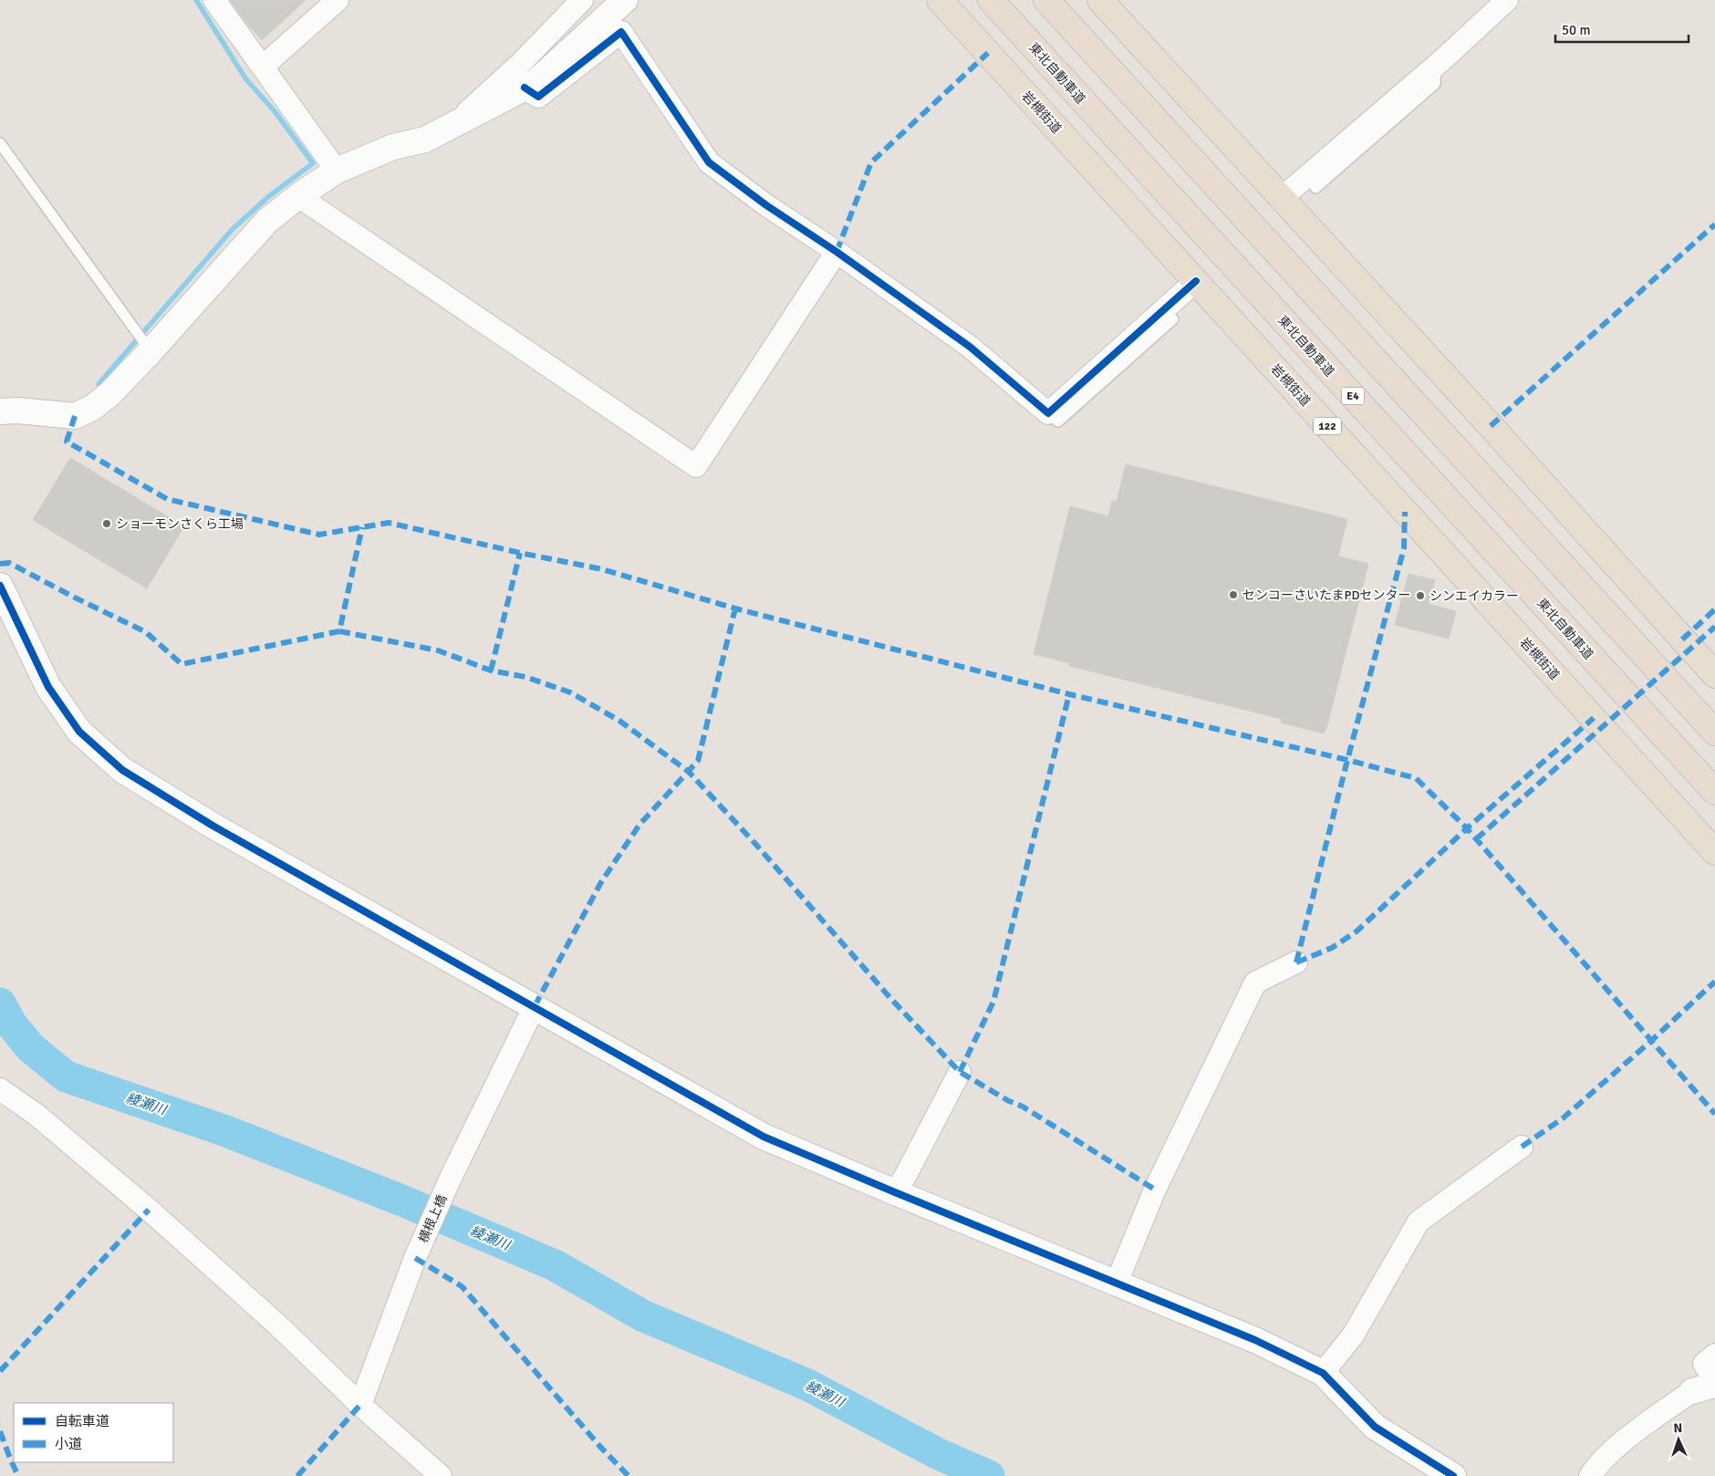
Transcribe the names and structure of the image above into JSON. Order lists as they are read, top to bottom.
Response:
{
  "streets": {
    "highway": [
      "東北自動車道",
      "岩槻街道",
      "E4",
      "122"
    ],
    "street": ["横根上橋"]
  },
  "water": ["綾瀬川"],
  "places": ["ショーモンさくら工場", "センコーさいたまPDセンター", "シンエイカラー"],
  "legend": ["自転車道", "小道"],
  "scale_bar": "50 m",
  "north": "top"
}
